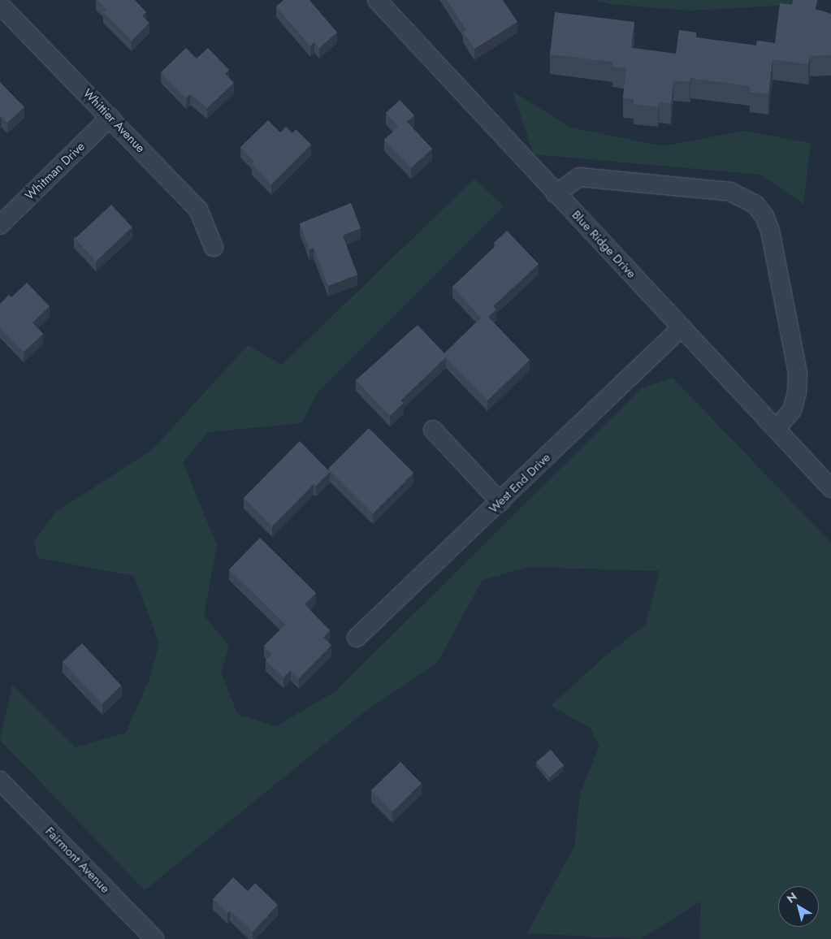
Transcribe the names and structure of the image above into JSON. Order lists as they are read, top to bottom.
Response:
{
  "streets": {
    "street": [
      "Whittier Avenue",
      "Whitman Drive",
      "Blue Ridge Drive",
      "West End Drive",
      "Fairmont Avenue"
    ]
  },
  "crossings": [
    ["Whittier Avenue", "Whitman Drive"],
    ["Blue Ridge Drive", "West End Drive"]
  ],
  "north": "top left"
}
